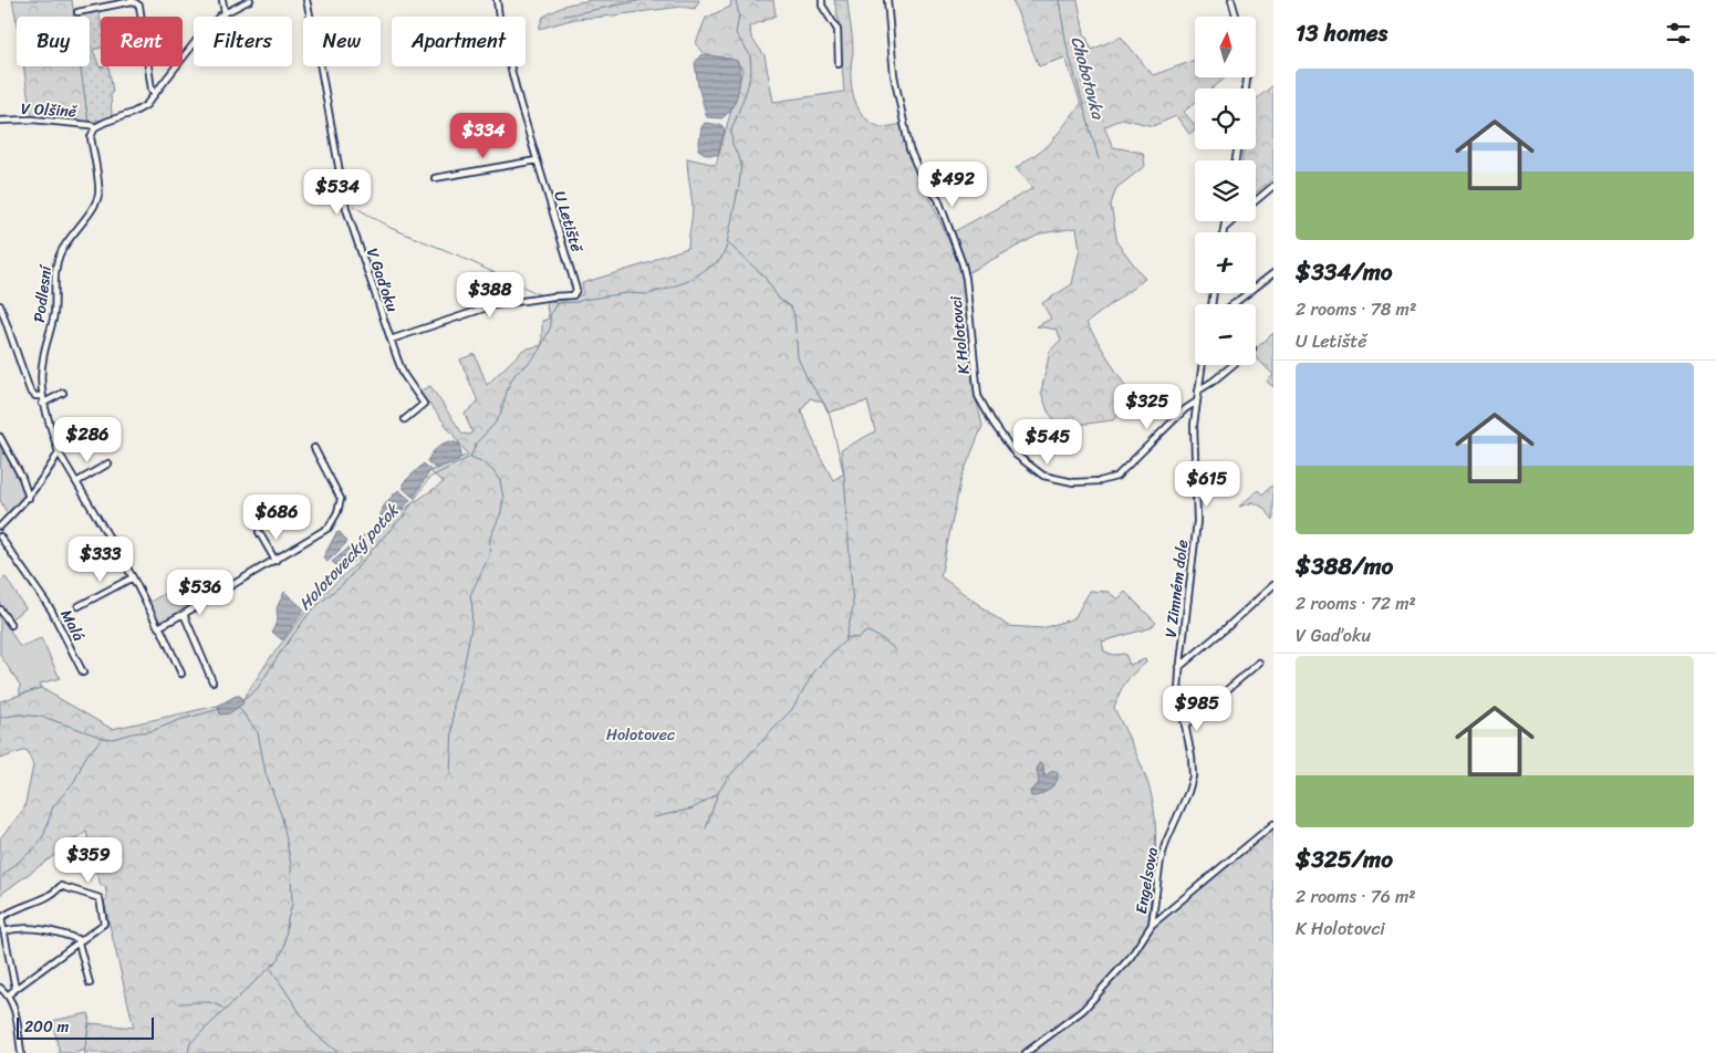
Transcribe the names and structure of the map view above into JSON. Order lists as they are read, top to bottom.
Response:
{
  "streets": {
    "street": [
      "V Olšině",
      "U Letiště",
      "V Gaďoku",
      "Podlesní",
      "K Holotovci",
      "V Zimném dole",
      "Malá",
      "Engelsova"
    ]
  },
  "crossings": [
    ["V Olšině", "Podlesní"],
    ["U Letiště", "V Gaďoku"],
    ["K Holotovci", "V Zimném dole"],
    ["V Zimném dole", "Engelsova"]
  ],
  "water": ["Chobotovka", "Holotovecký potok"],
  "parks": ["Holotovec"],
  "scale_bar": "200 m",
  "north": "top",
  "page": {
    "heading": "13 homes",
    "map_buttons": ["+", "−"],
    "chip": [
      "Buy",
      "Rent",
      "Filters",
      "New",
      "Apartment"
    ],
    "list": [
      {
        "name": "$334/mo",
        "note": "2 rooms · 78 m² · U Letiště"
      },
      {
        "name": "$388/mo",
        "note": "2 rooms · 72 m² · V Gaďoku"
      },
      {
        "name": "$325/mo",
        "note": "2 rooms · 76 m² · K Holotovci"
      }
    ],
    "price": [
      "$334",
      "$492",
      "$534",
      "$388",
      "$325",
      "$286",
      "$545",
      "$615",
      "$686",
      "$333",
      "$536",
      "$985",
      "$359"
    ],
    "scale": "200 m"
  }
}
